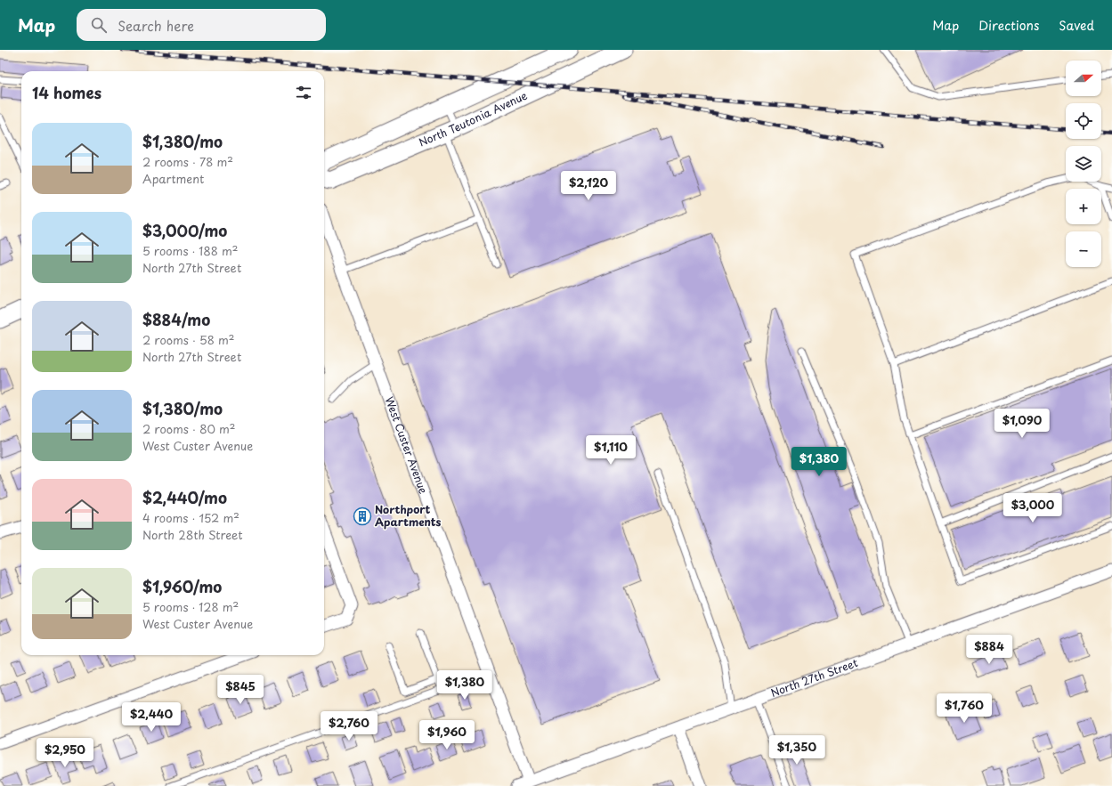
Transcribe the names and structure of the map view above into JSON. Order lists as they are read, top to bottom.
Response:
{
  "streets": {
    "main road": ["North Teutonia Avenue"],
    "street": ["West Custer Avenue", "North 27th Street"]
  },
  "crossings": [
    ["West Custer Avenue", "North 27th Street"]
  ],
  "places": {
    "building": ["Northport Apartments"]
  },
  "north": "right",
  "page": {
    "header": "Map",
    "search": "Search here",
    "nav": ["Map", "Directions", "Saved"],
    "map_buttons": ["+", "−"],
    "heading": "14 homes",
    "list": [
      {
        "name": "$1,380/mo",
        "note": "2 rooms · 78 m² · Apartment"
      },
      {
        "name": "$3,000/mo",
        "note": "5 rooms · 188 m² · North 27th Street"
      },
      {
        "name": "$884/mo",
        "note": "2 rooms · 58 m² · North 27th Street"
      },
      {
        "name": "$1,380/mo",
        "note": "2 rooms · 80 m² · West Custer Avenue"
      },
      {
        "name": "$2,440/mo",
        "note": "4 rooms · 152 m² · North 28th Street"
      },
      {
        "name": "$1,960/mo",
        "note": "5 rooms · 128 m² · West Custer Avenue"
      }
    ],
    "price": [
      "$2,120",
      "$1,090",
      "$1,110",
      "$1,380",
      "$3,000",
      "$884",
      "$1,380",
      "$845",
      "$1,760",
      "$2,440",
      "$2,760",
      "$1,960",
      "$1,350",
      "$2,950"
    ]
  }
}
